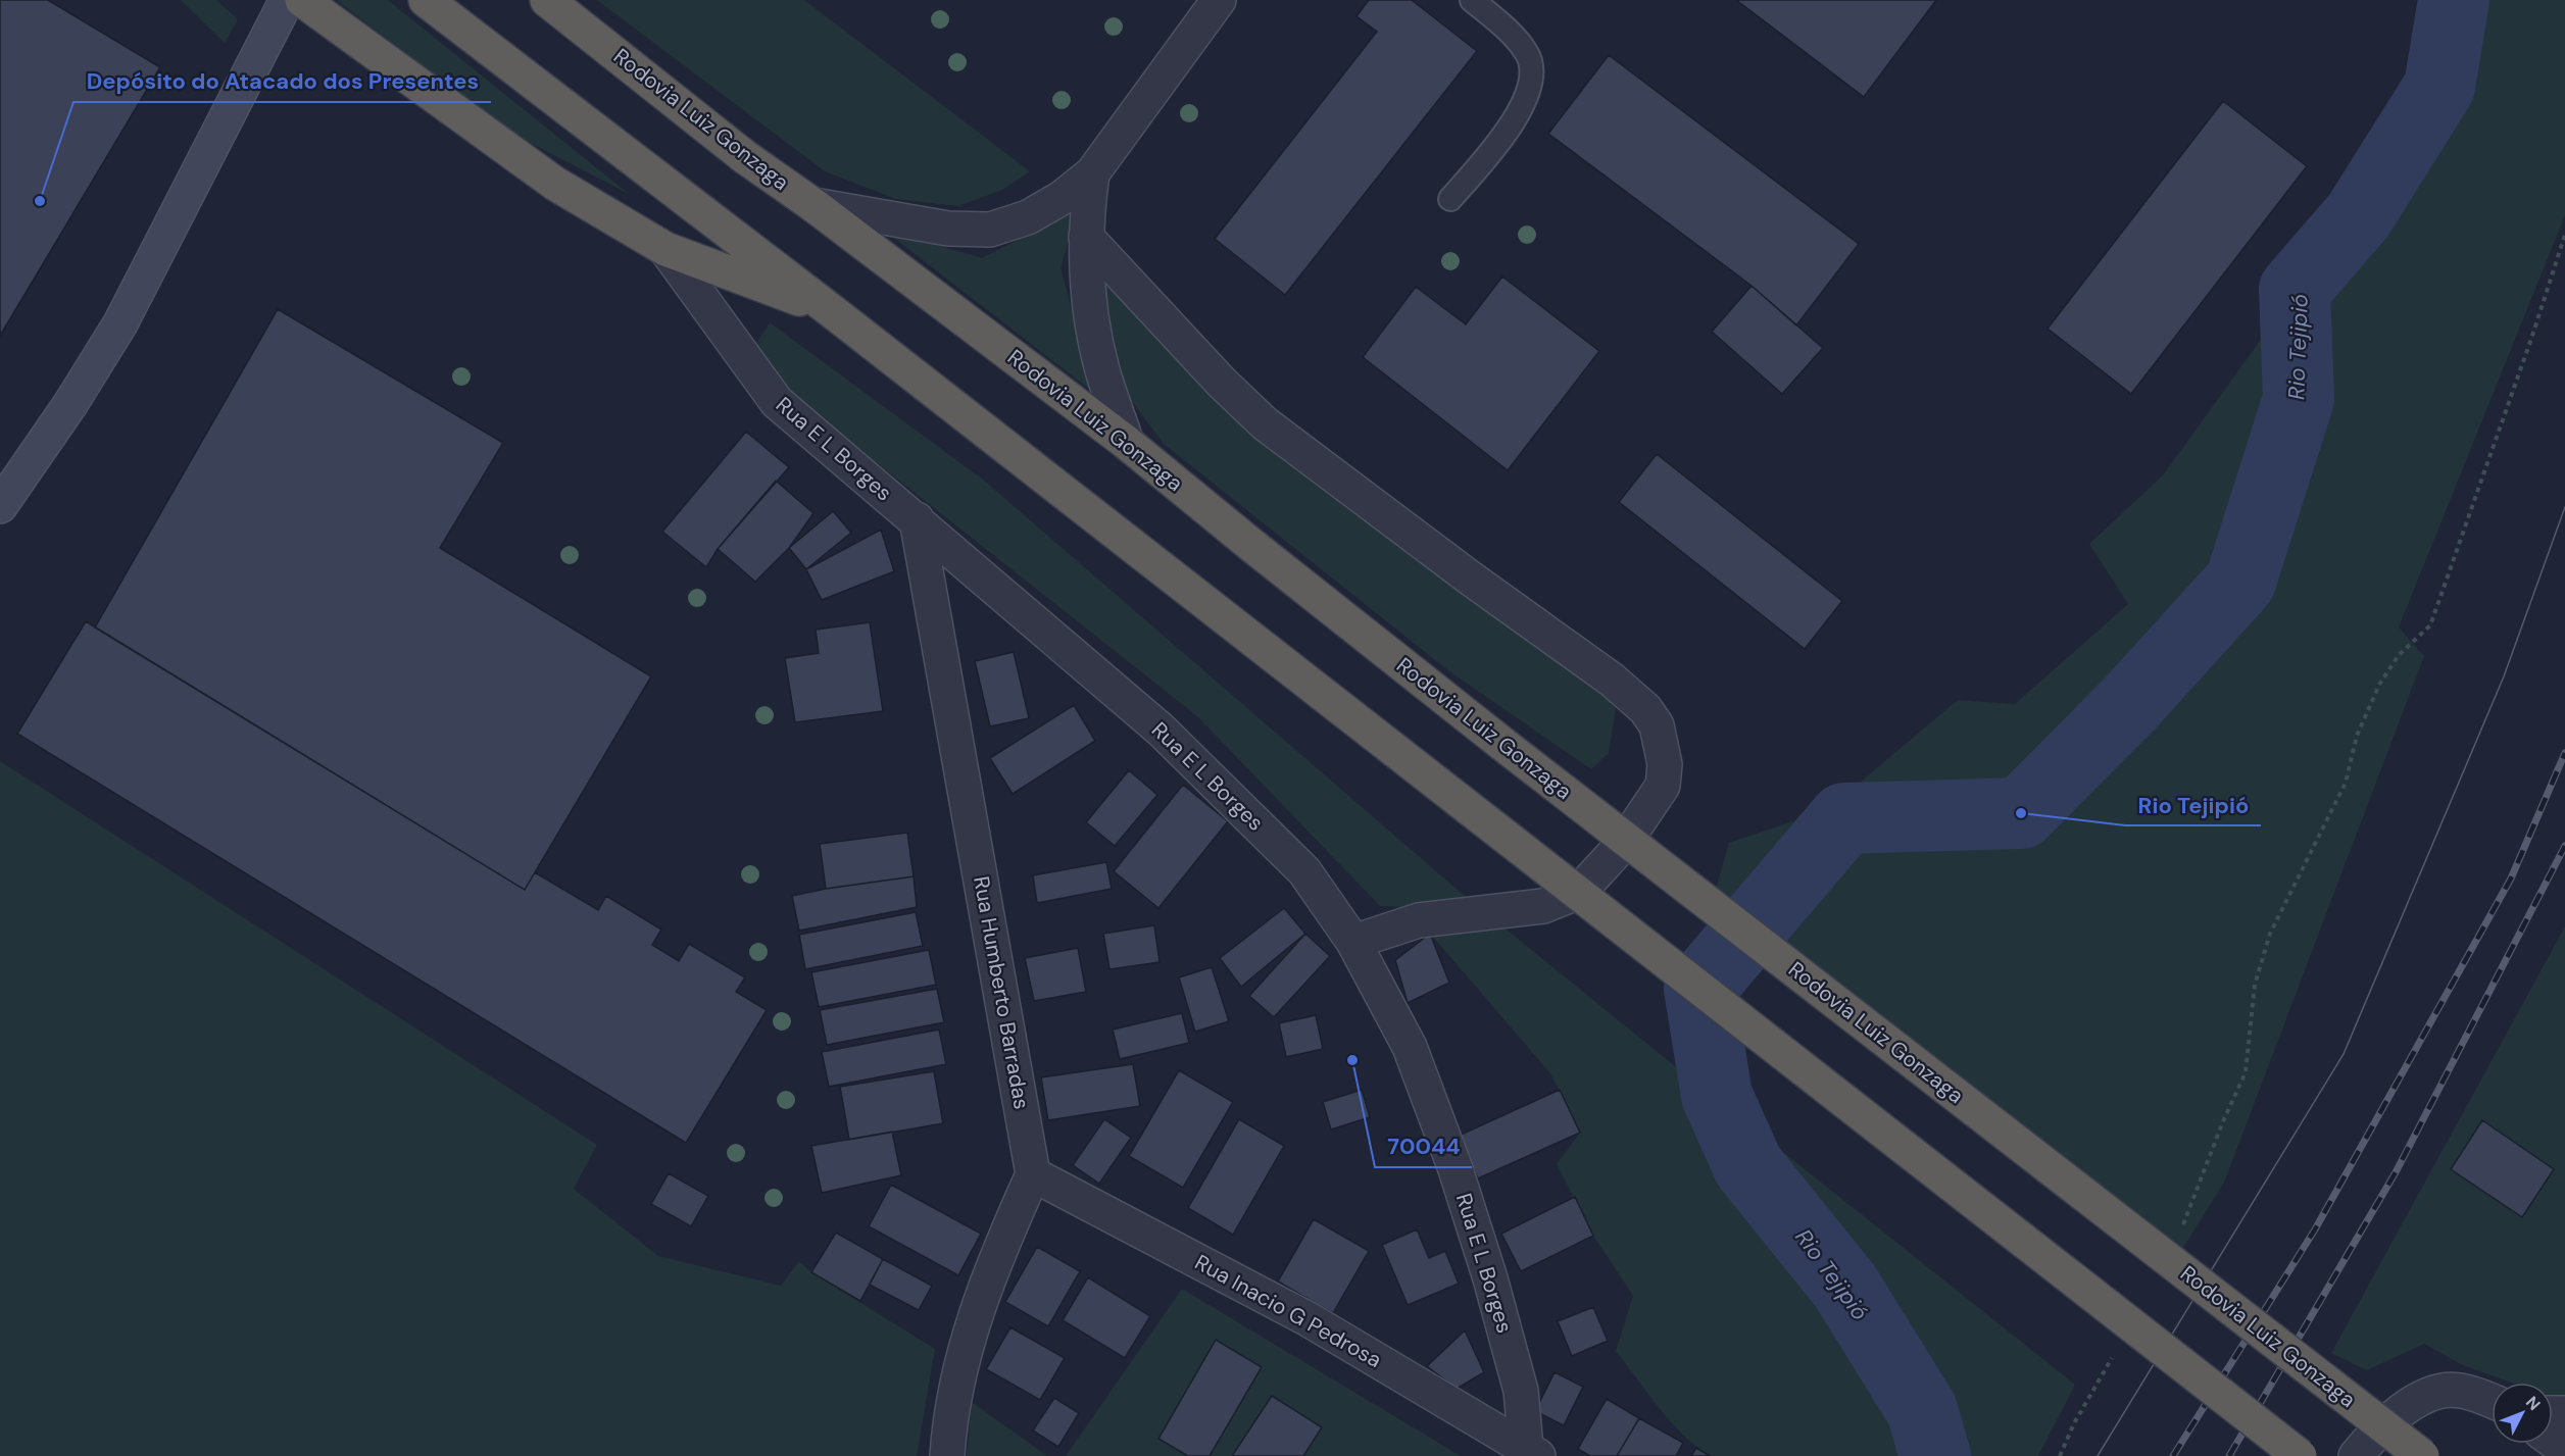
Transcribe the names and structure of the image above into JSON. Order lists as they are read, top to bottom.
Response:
{
  "streets": {
    "highway": ["Rodovia Luiz Gonzaga"],
    "street": ["Rua E L Borges", "Rua Humberto Barradas", "Rua Inacio G Pedrosa"]
  },
  "crossings": [
    ["Rua E L Borges", "Rua Humberto Barradas"],
    ["Rua E L Borges", "Rua Inacio G Pedrosa"],
    ["Rua Humberto Barradas", "Rua Inacio G Pedrosa"]
  ],
  "water": ["Rio Tejipió"],
  "places": ["Depósito do Atacado dos Presentes", "Rio Tejipió", "70044"],
  "north": "top right"
}
